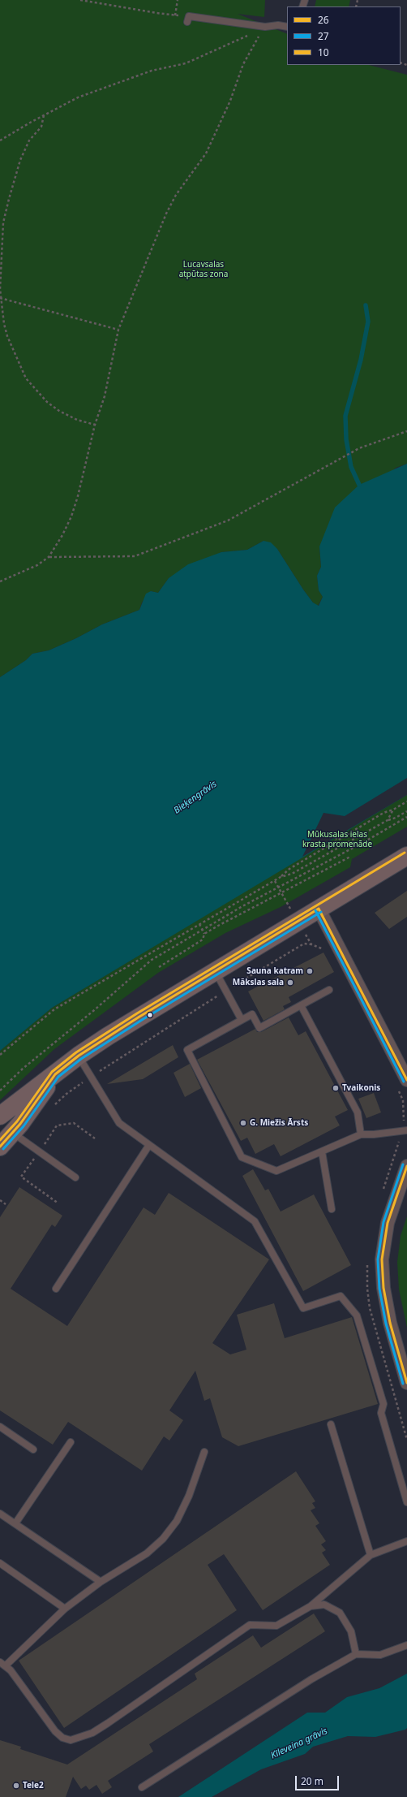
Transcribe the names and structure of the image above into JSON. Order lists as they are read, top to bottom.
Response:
{
  "water": ["Bieķengrāvis", "Kīleveina grāvis"],
  "parks": ["Lucavsalas atpūtas zona", "Mūkusalas ielas krasta promenāde"],
  "places": [
    "Sauna katram",
    "Mākslas sala",
    "Tvaikonis",
    "G. Miežis Ārsts",
    "Tele2"
  ],
  "lines": ["transit line 10", "transit line 26", "transit line 27"],
  "legend": ["26", "27", "10"],
  "scale_bar": "20 m"
}
